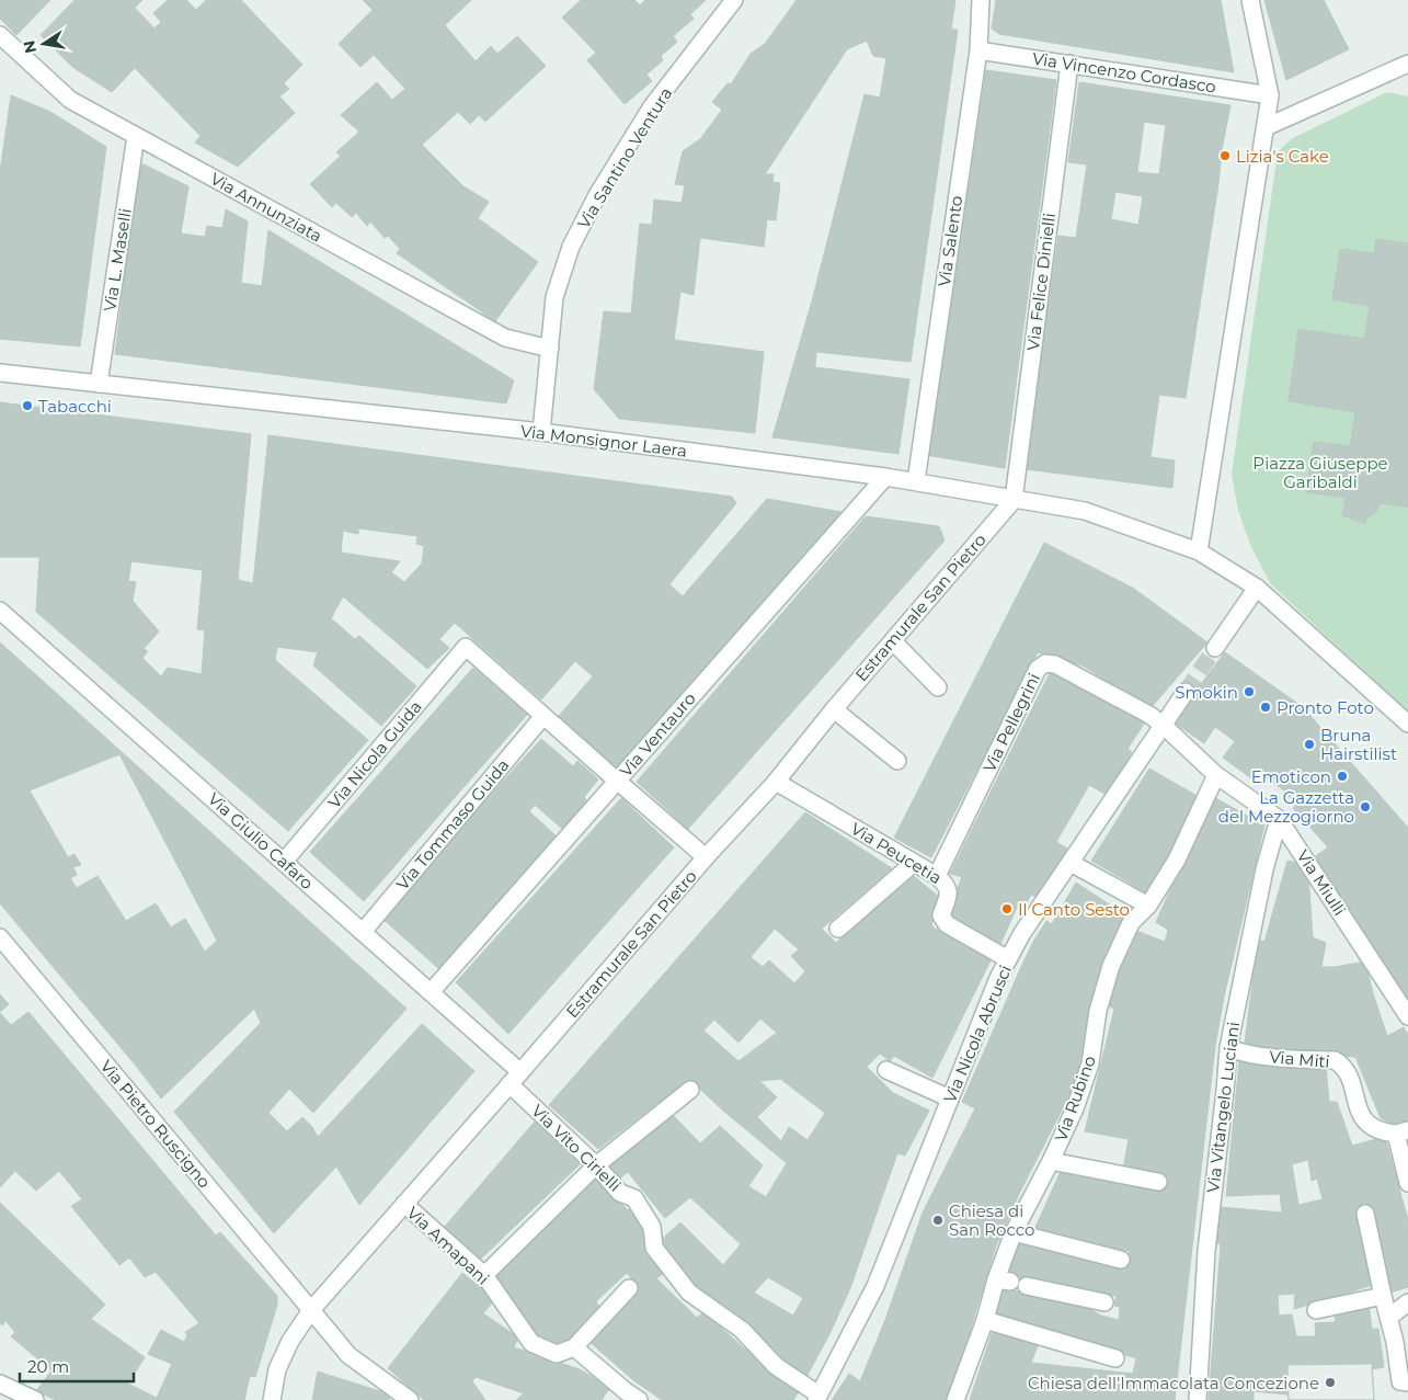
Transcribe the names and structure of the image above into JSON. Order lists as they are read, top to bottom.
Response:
{
  "streets": {
    "street": [
      "Via Vincenzo Cordasco",
      "Via Santino Ventura",
      "Via Annunziata",
      "Via Salento",
      "Via L. Maselli",
      "Via Felice Dinielli",
      "Via Monsignor Laera",
      "Estramurale San Pietro",
      "Via Pellegrini",
      "Via Ventauro",
      "Via Nicola Guida",
      "Via Tommaso Guida",
      "Via Giulio Cafaro",
      "Via Peucetia",
      "Via Miulli",
      "Via Nicola Abrusci",
      "Via Miti",
      "Via Rubino",
      "Via Vitangelo Luciani",
      "Via Pietro Ruscigno",
      "Via Vito Cirielli",
      "Via Amapani"
    ]
  },
  "crossings": [
    ["Via Vincenzo Cordasco", "Via Salento"],
    ["Via Vincenzo Cordasco", "Via Felice Dinielli"],
    ["Via Santino Ventura", "Via Annunziata"],
    ["Via Santino Ventura", "Via Monsignor Laera"],
    ["Via Annunziata", "Via L. Maselli"],
    ["Via Salento", "Via Monsignor Laera"],
    ["Via L. Maselli", "Via Monsignor Laera"],
    ["Via Felice Dinielli", "Via Monsignor Laera"],
    ["Via Felice Dinielli", "Estramurale San Pietro"],
    ["Via Monsignor Laera", "Estramurale San Pietro"],
    ["Via Monsignor Laera", "Via Ventauro"],
    ["Estramurale San Pietro", "Via Giulio Cafaro"],
    ["Estramurale San Pietro", "Via Peucetia"],
    ["Estramurale San Pietro", "Via Pietro Ruscigno"],
    ["Estramurale San Pietro", "Via Vito Cirielli"],
    ["Estramurale San Pietro", "Via Amapani"],
    ["Via Pellegrini", "Via Peucetia"],
    ["Via Pellegrini", "Via Miulli"],
    ["Via Pellegrini", "Via Nicola Abrusci"],
    ["Via Ventauro", "Via Giulio Cafaro"],
    ["Via Nicola Guida", "Via Tommaso Guida"],
    ["Via Nicola Guida", "Via Giulio Cafaro"],
    ["Via Tommaso Guida", "Via Giulio Cafaro"],
    ["Via Giulio Cafaro", "Via Vito Cirielli"],
    ["Via Peucetia", "Via Nicola Abrusci"],
    ["Via Miulli", "Via Nicola Abrusci"],
    ["Via Miulli", "Via Rubino"],
    ["Via Miulli", "Via Vitangelo Luciani"],
    ["Via Nicola Abrusci", "Via Vito Cirielli"],
    ["Via Miti", "Via Vitangelo Luciani"]
  ],
  "parks": ["Piazza Giuseppe Garibaldi"],
  "places": [
    "Lizia's Cake",
    "Tabacchi",
    "Smokin",
    "Pronto Foto",
    "Bruna Hairstilist",
    "Emoticon",
    "La Gazzetta del Mezzogiorno",
    "Il Canto Sesto",
    "Chiesa di San Rocco",
    "Chiesa dell'Immacolata Concezione"
  ],
  "scale_bar": "20 m",
  "north": "left"
}
